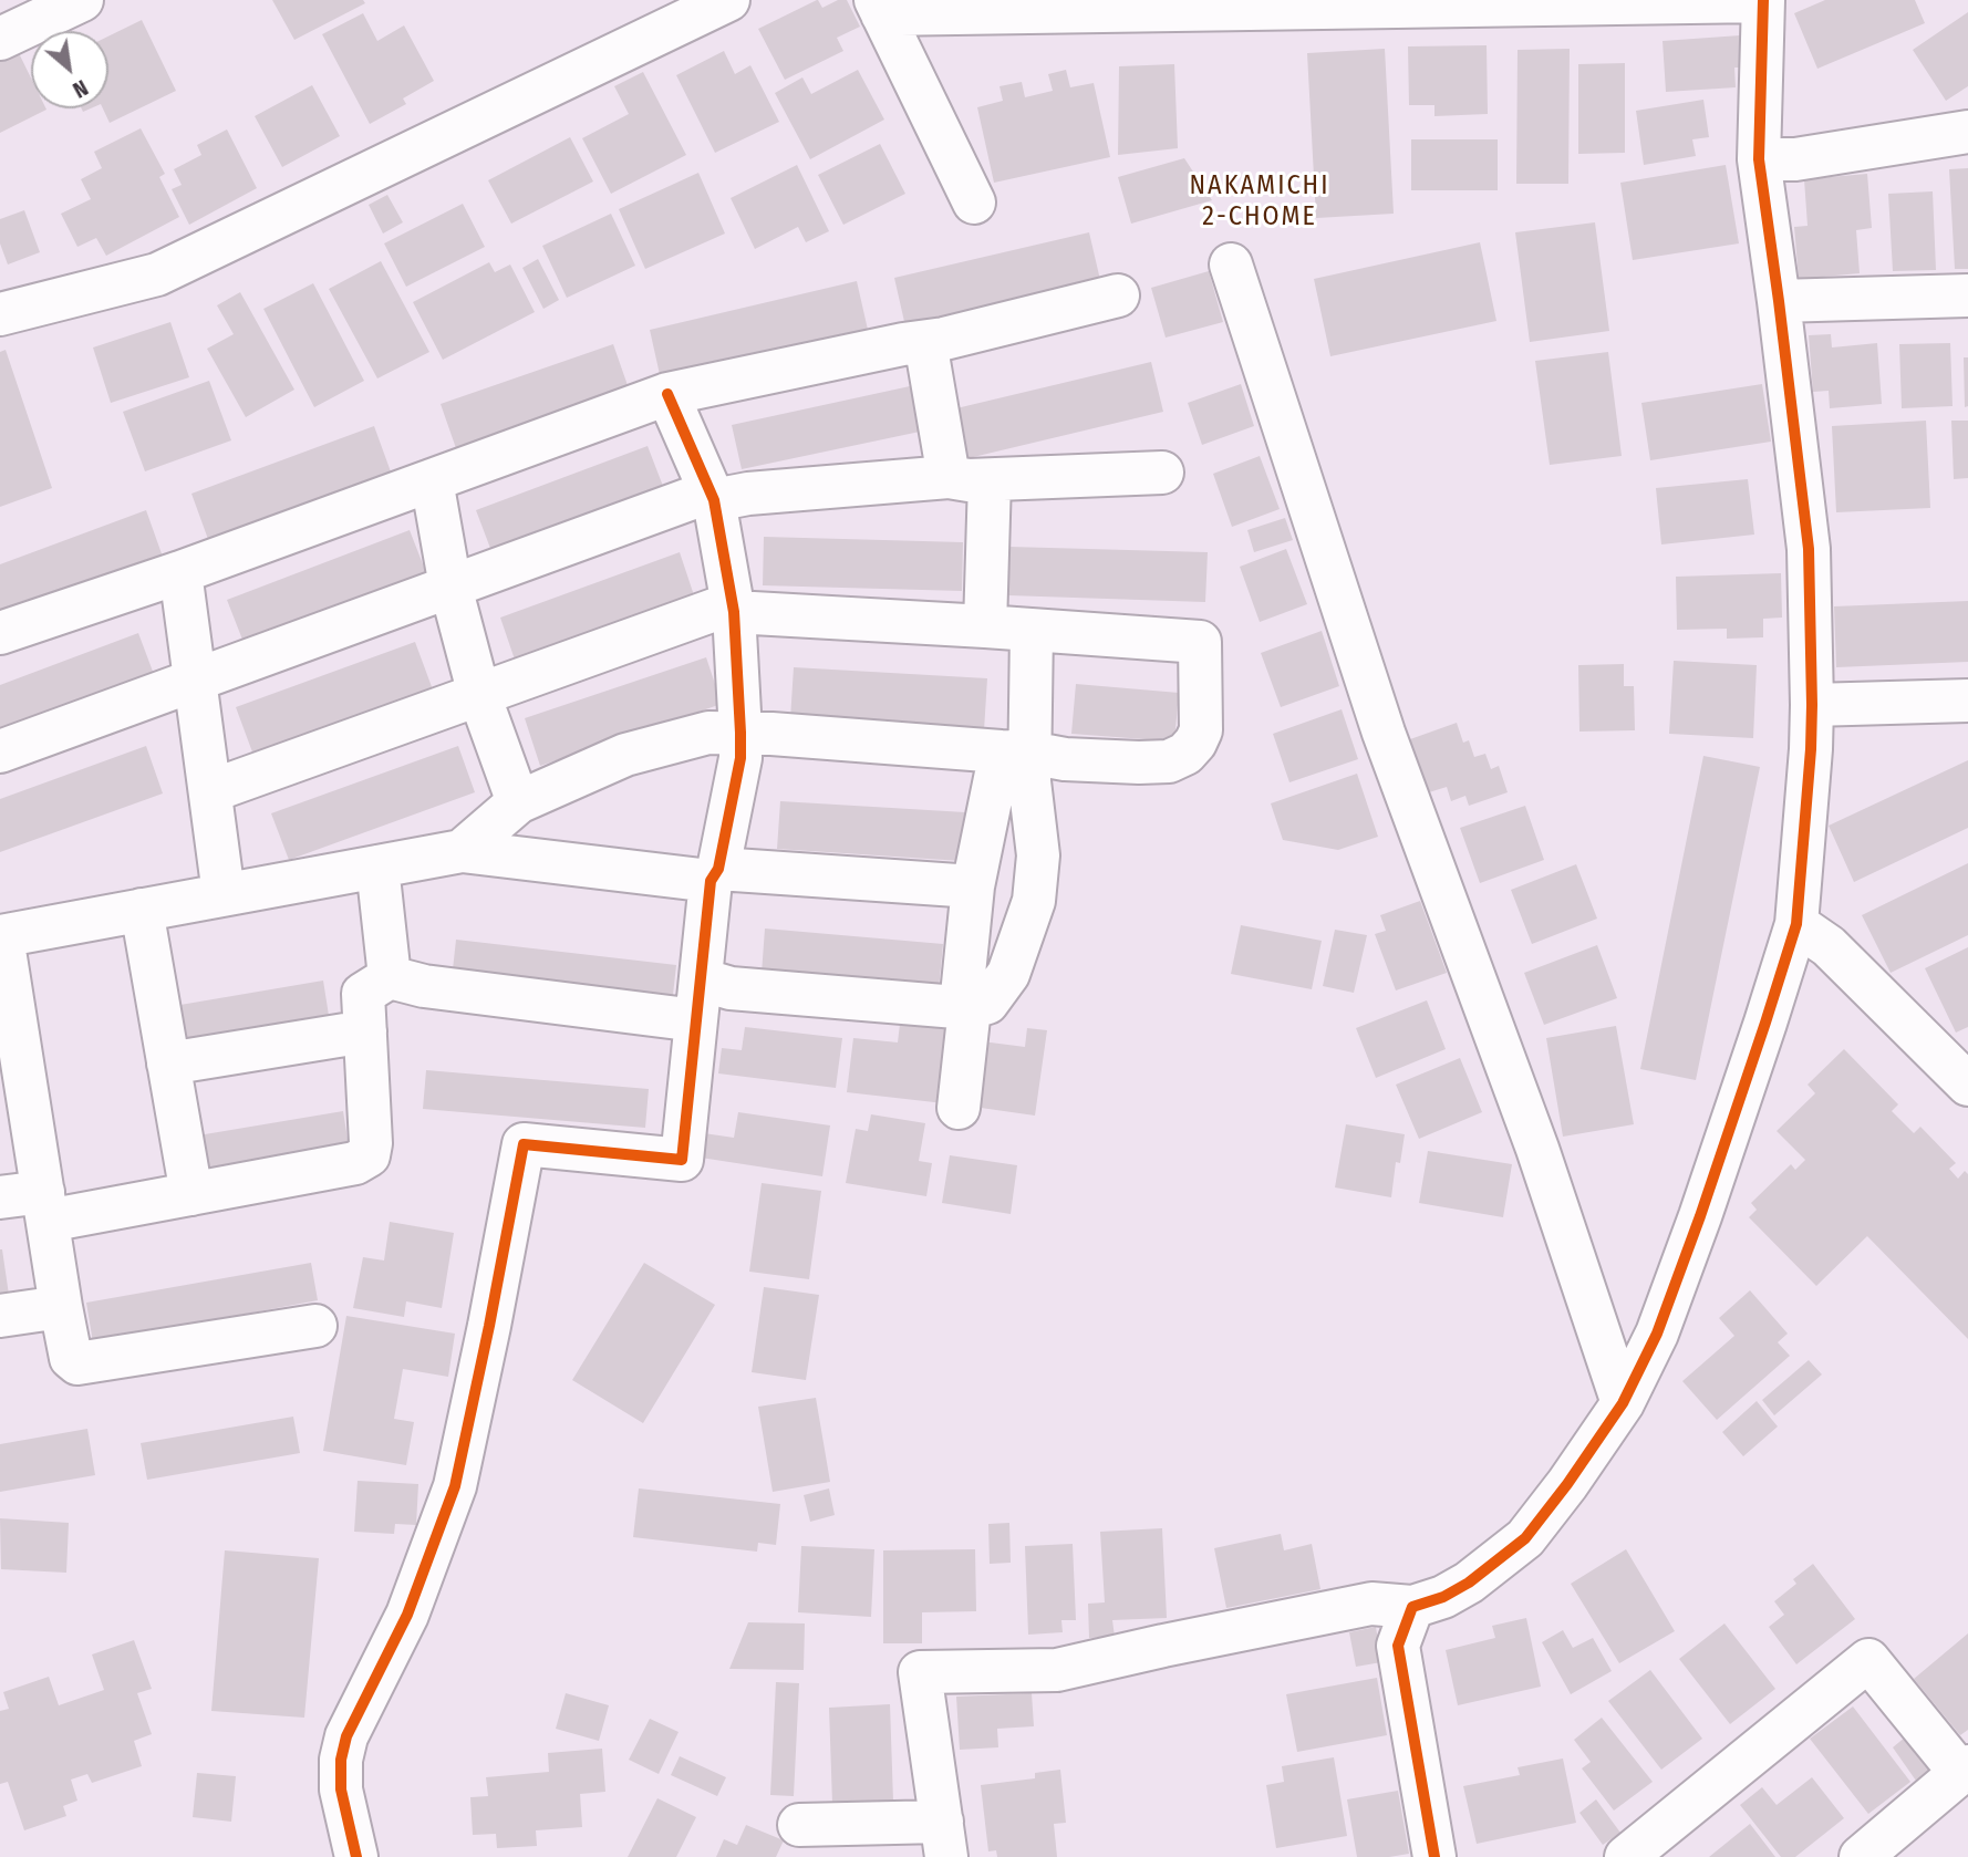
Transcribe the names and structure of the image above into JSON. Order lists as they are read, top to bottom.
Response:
{
  "districts": ["NAKAMICHI 2-CHOME"],
  "north": "bottom right"
}
